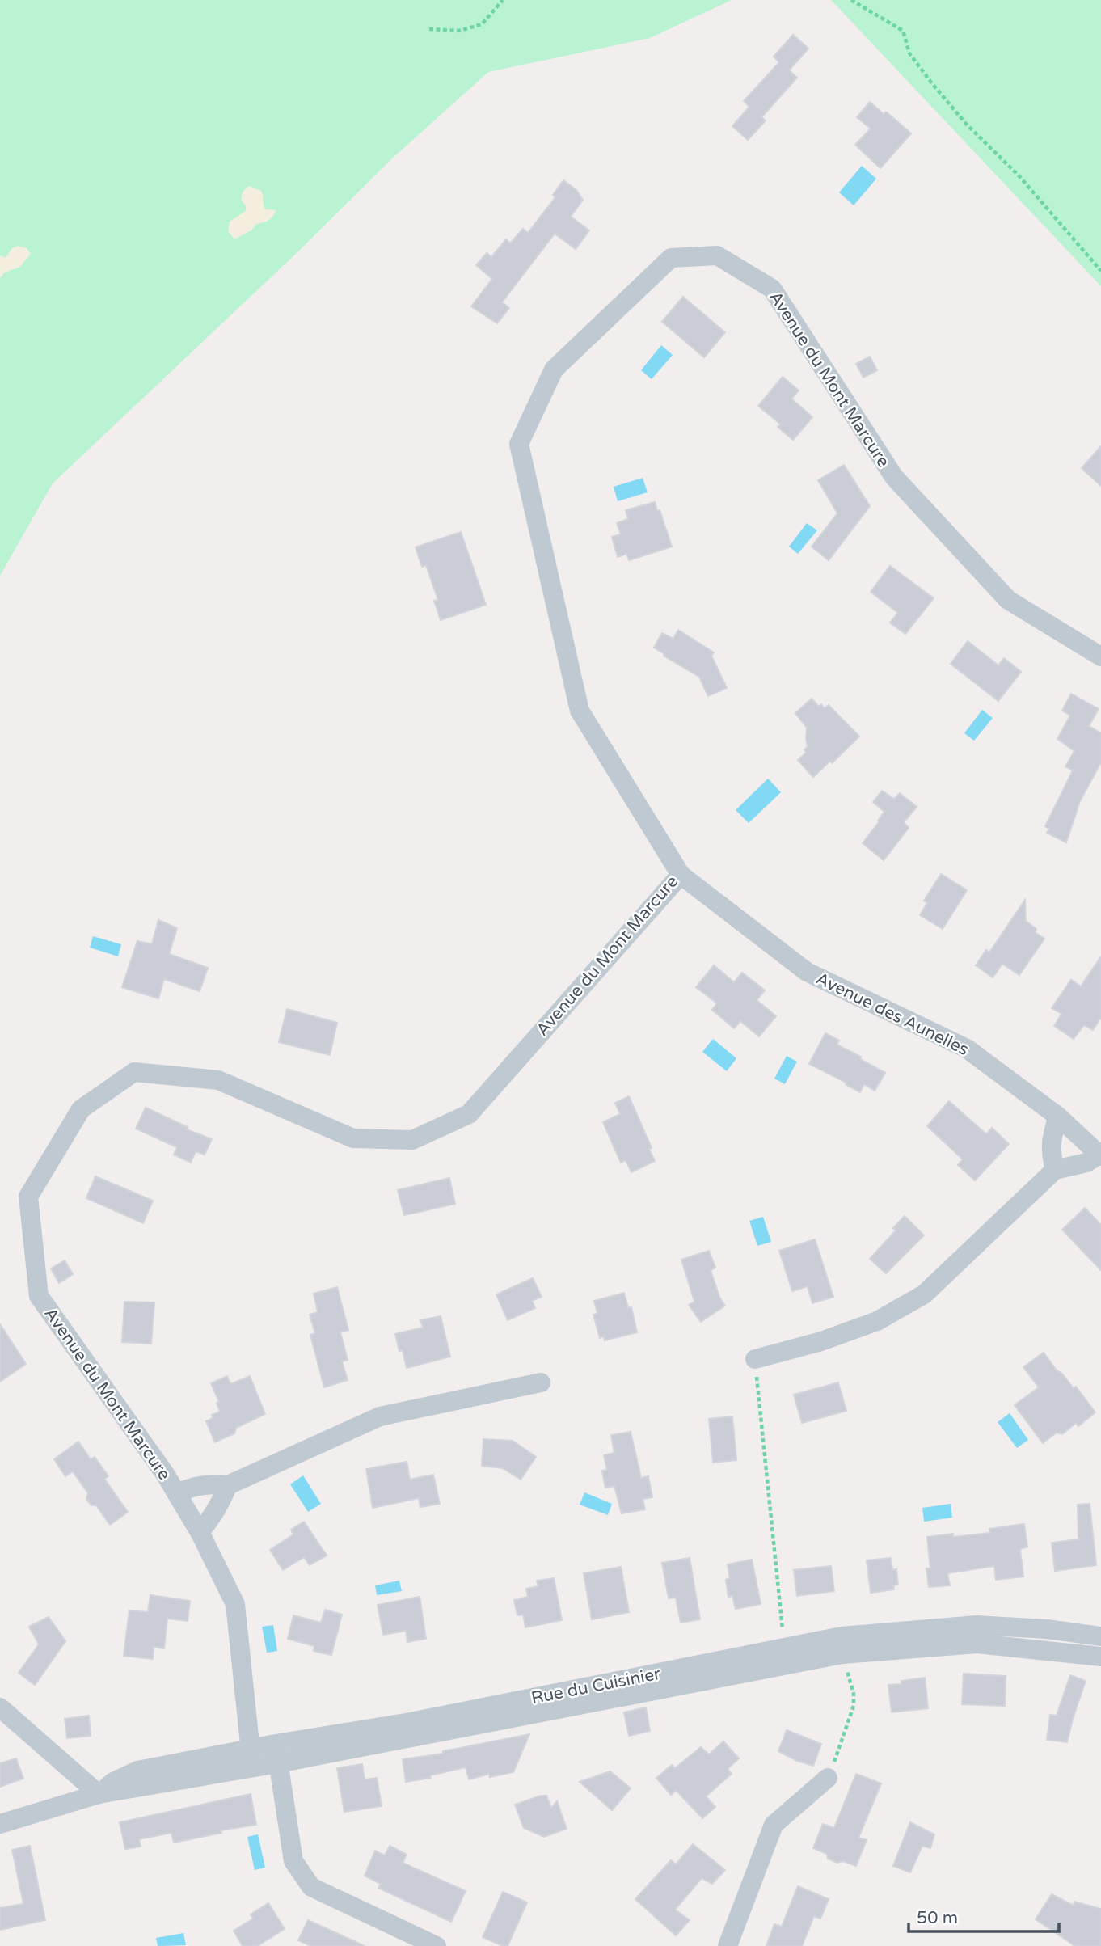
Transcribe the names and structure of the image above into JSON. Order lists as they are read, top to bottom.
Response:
{
  "streets": {
    "street": ["Avenue du Mont Marcure", "Avenue des Aunelles", "Rue du Cuisinier"]
  },
  "crossings": [
    ["Avenue du Mont Marcure", "Avenue des Aunelles"],
    ["Avenue du Mont Marcure", "Rue du Cuisinier"]
  ],
  "scale_bar": "50 m"
}
